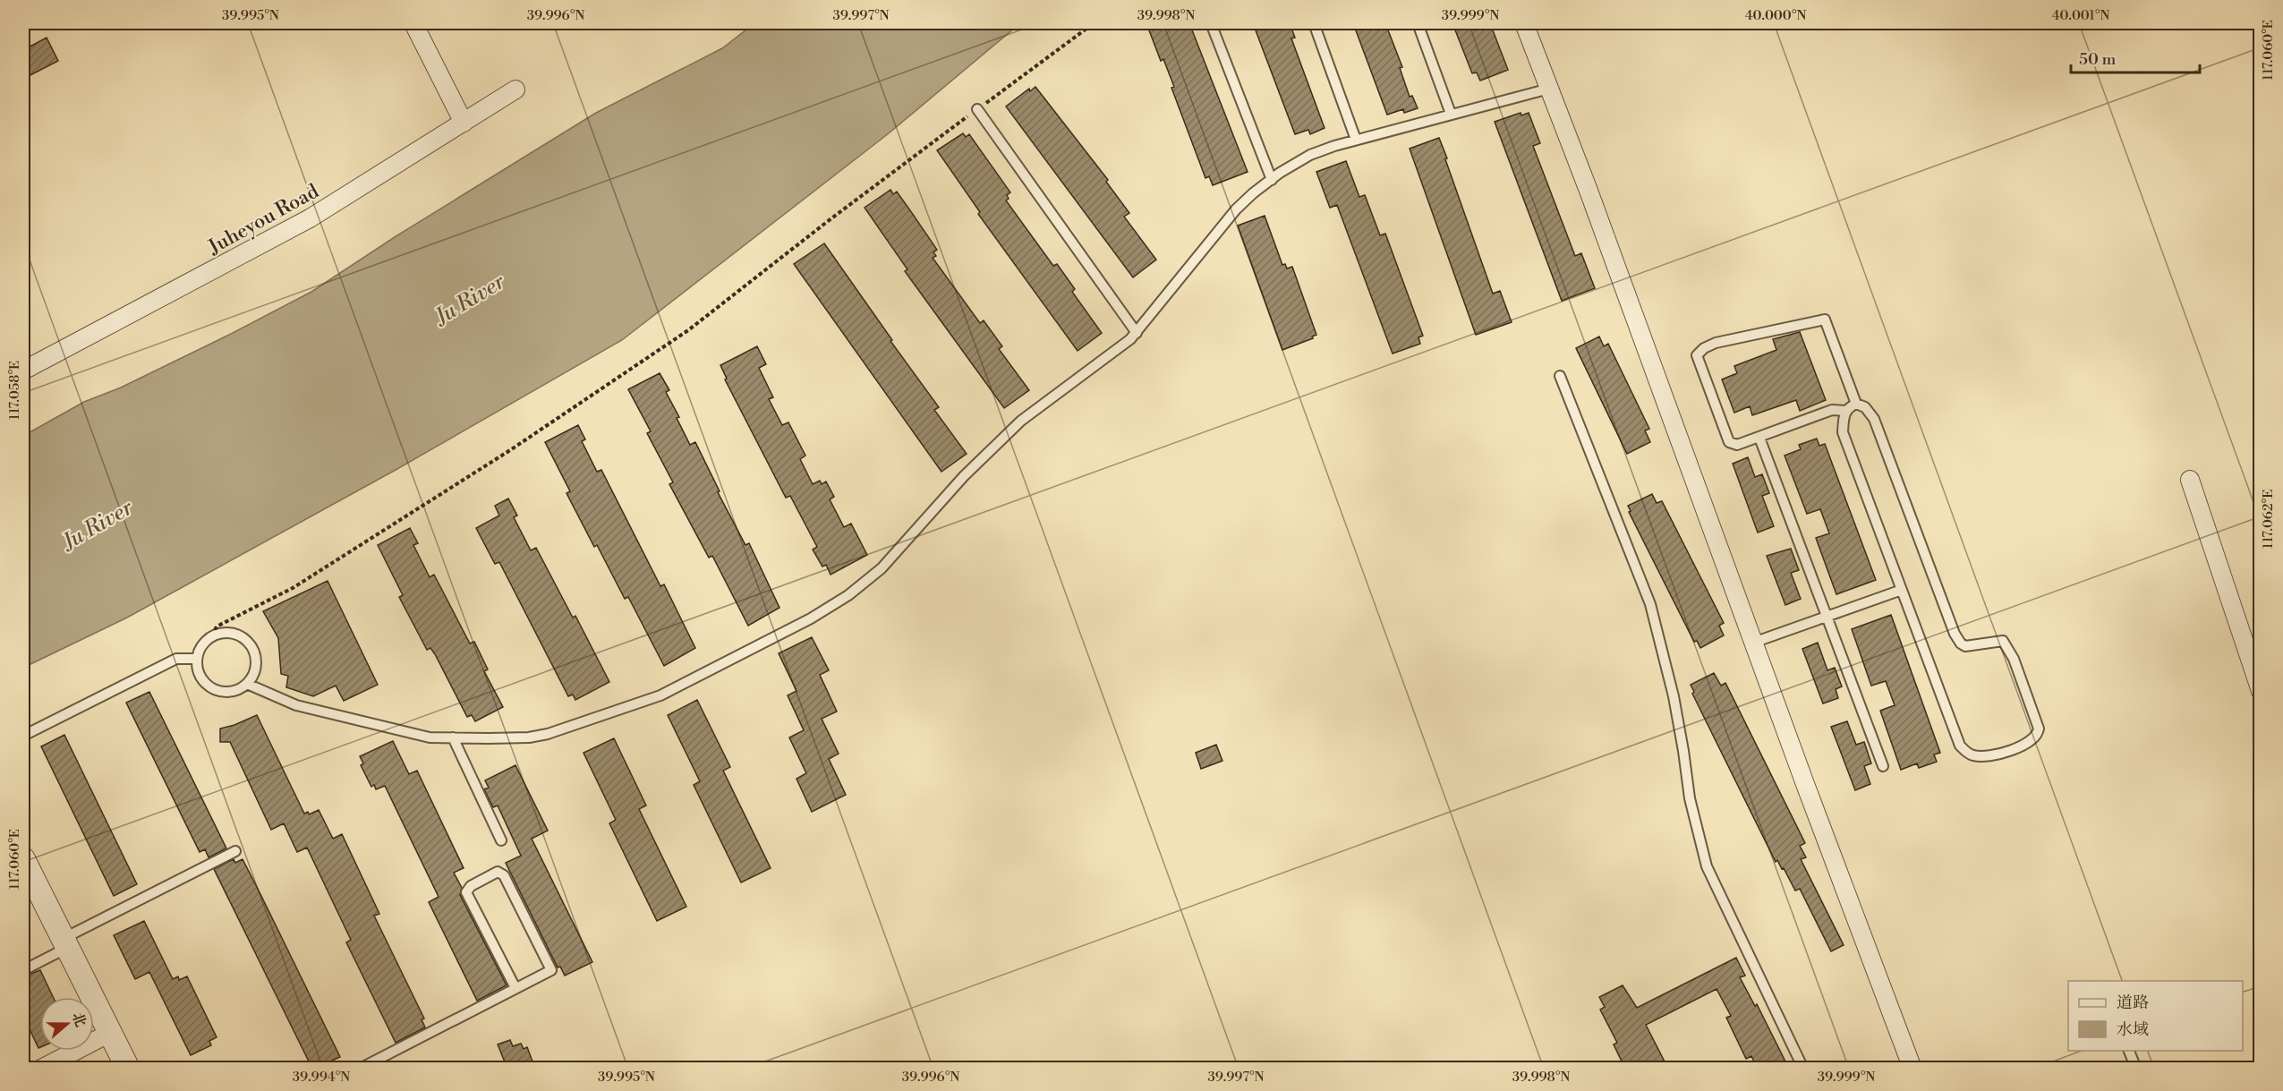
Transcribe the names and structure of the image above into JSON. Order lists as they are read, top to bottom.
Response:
{
  "streets": {
    "street": ["Juheyou Road"]
  },
  "water": ["Ju River"],
  "legend": ["道路", "水域"],
  "scale_bar": "50 m",
  "north": "right",
  "coordinates": [
    "39.995°N",
    "39.996°N",
    "39.997°N",
    "39.998°N",
    "39.999°N",
    "40.000°N",
    "40.001°N",
    "117.060°E",
    "117.058°E",
    "117.062°E",
    "39.994°N"
  ]
}
